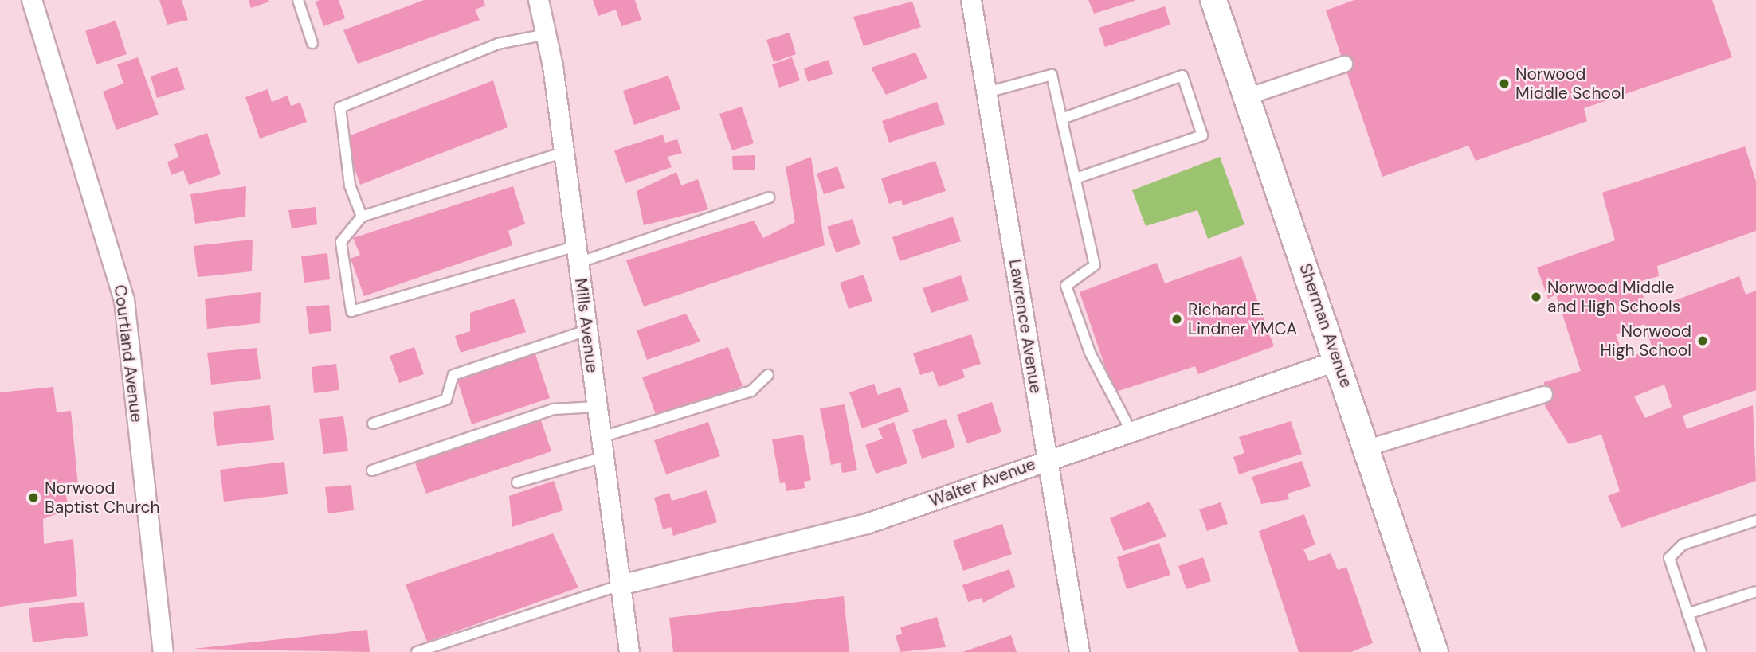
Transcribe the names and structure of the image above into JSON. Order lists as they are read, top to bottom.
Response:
{
  "streets": {
    "street": [
      "Mills Avenue",
      "Sherman Avenue",
      "Lawrence Avenue",
      "Courtland Avenue",
      "Walter Avenue"
    ]
  },
  "crossings": [
    ["Mills Avenue", "Walter Avenue"],
    ["Sherman Avenue", "Walter Avenue"],
    ["Lawrence Avenue", "Walter Avenue"]
  ],
  "places": [
    "Norwood Middle School",
    "Norwood Middle and High Schools",
    "Richard E. Lindner YMCA",
    "Norwood High School",
    "Norwood Baptist Church"
  ]
}
